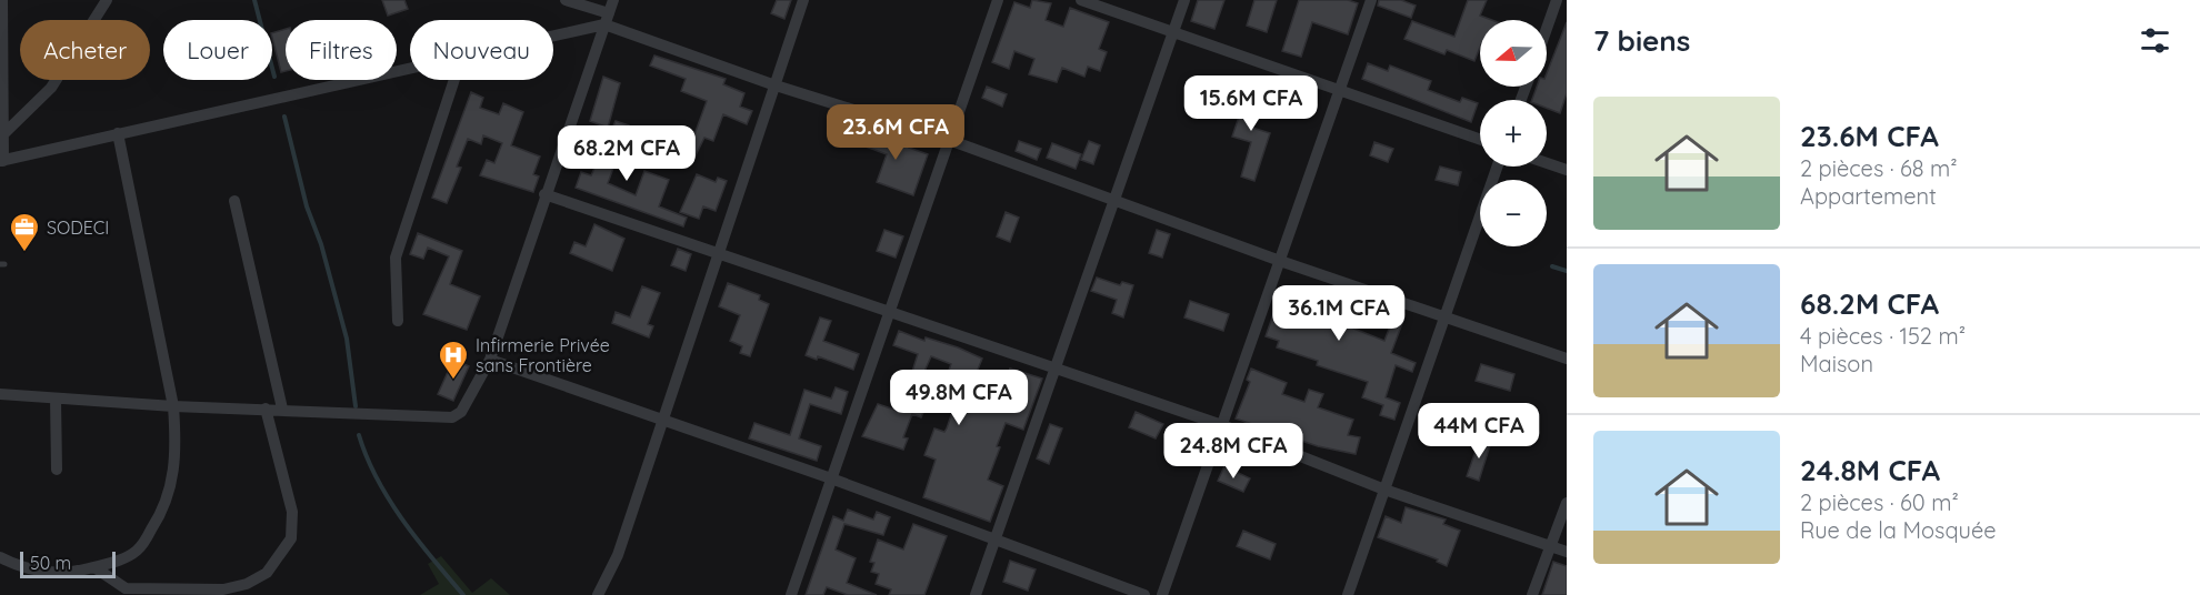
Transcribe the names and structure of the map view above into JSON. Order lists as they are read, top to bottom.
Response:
{
  "places": {
    "office": ["SODECI"],
    "hospital": ["Infirmerie Privée sans Frontière"]
  },
  "scale_bar": "50 m",
  "north": "left",
  "page": {
    "heading": "7 biens",
    "map_buttons": ["+", "−"],
    "chip": [
      "Acheter",
      "Louer",
      "Filtres",
      "Nouveau"
    ],
    "price": [
      "15.6M CFA",
      "23.6M CFA",
      "68.2M CFA",
      "36.1M CFA",
      "49.8M CFA",
      "44M CFA",
      "24.8M CFA"
    ],
    "list": [
      {
        "name": "23.6M CFA",
        "note": "2 pièces · 68 m² · Appartement"
      },
      {
        "name": "68.2M CFA",
        "note": "4 pièces · 152 m² · Maison"
      },
      {
        "name": "24.8M CFA",
        "note": "2 pièces · 60 m² · Rue de la Mosquée"
      }
    ],
    "scale": "50 m"
  }
}
